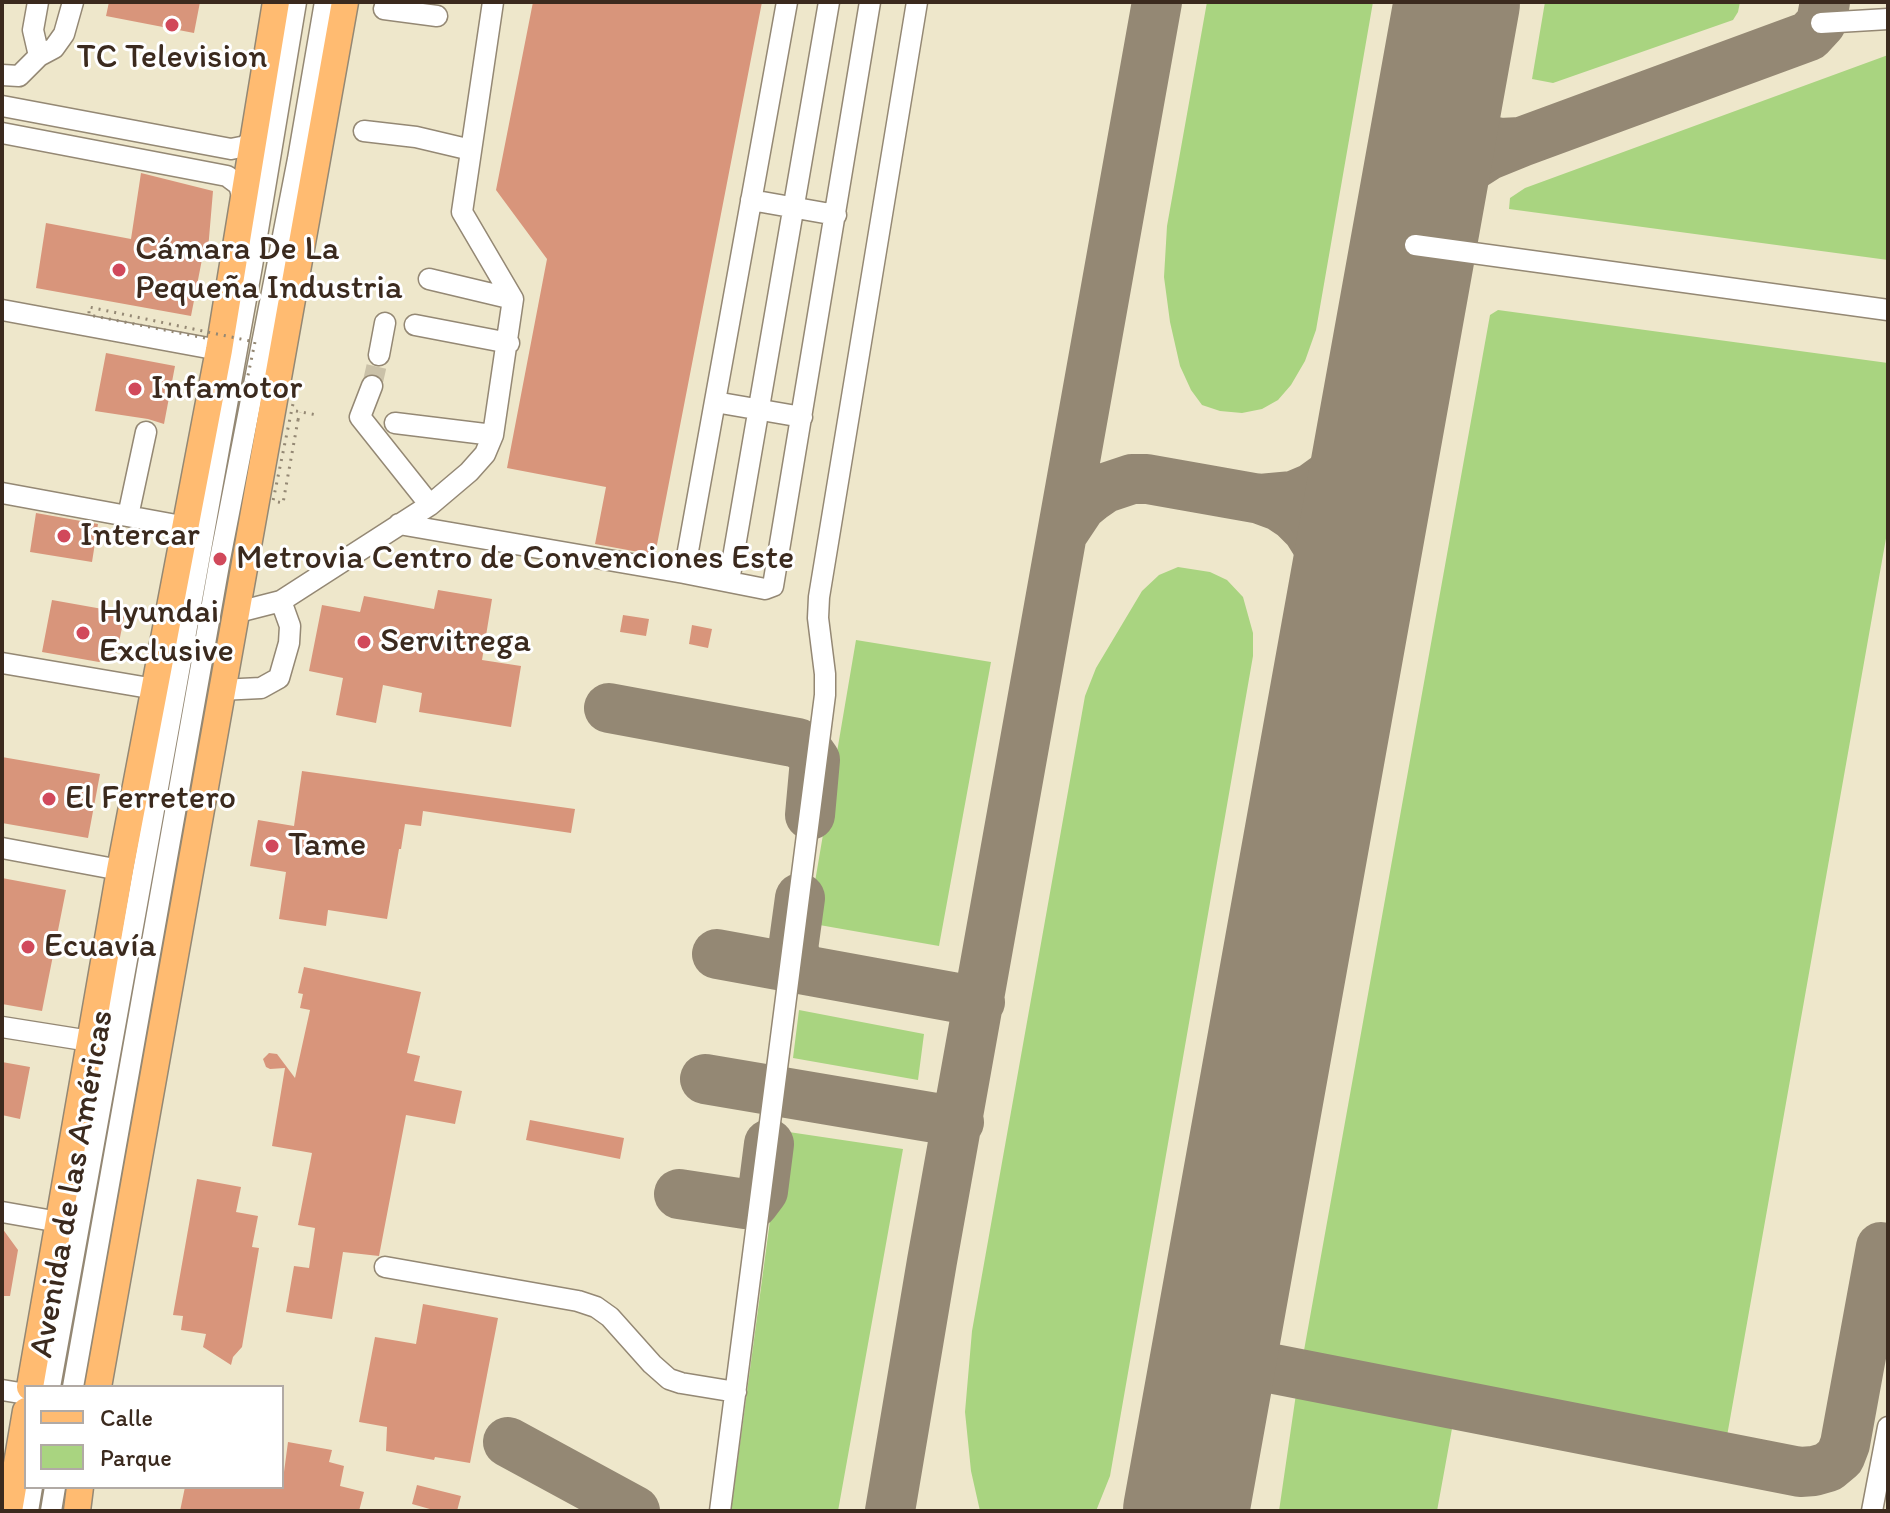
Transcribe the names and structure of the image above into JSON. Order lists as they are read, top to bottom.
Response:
{
  "streets": {
    "main road": ["Avenida de las Américas"]
  },
  "places": [
    "TC Television",
    "Cámara De La Pequeña Industria",
    "Infamotor",
    "Intercar",
    "Metrovia Centro de Convenciones Este",
    "Hyundai Exclusive",
    "Servitrega",
    "El Ferretero",
    "Tame",
    "Ecuavía"
  ],
  "legend": ["Calle", "Parque"]
}
